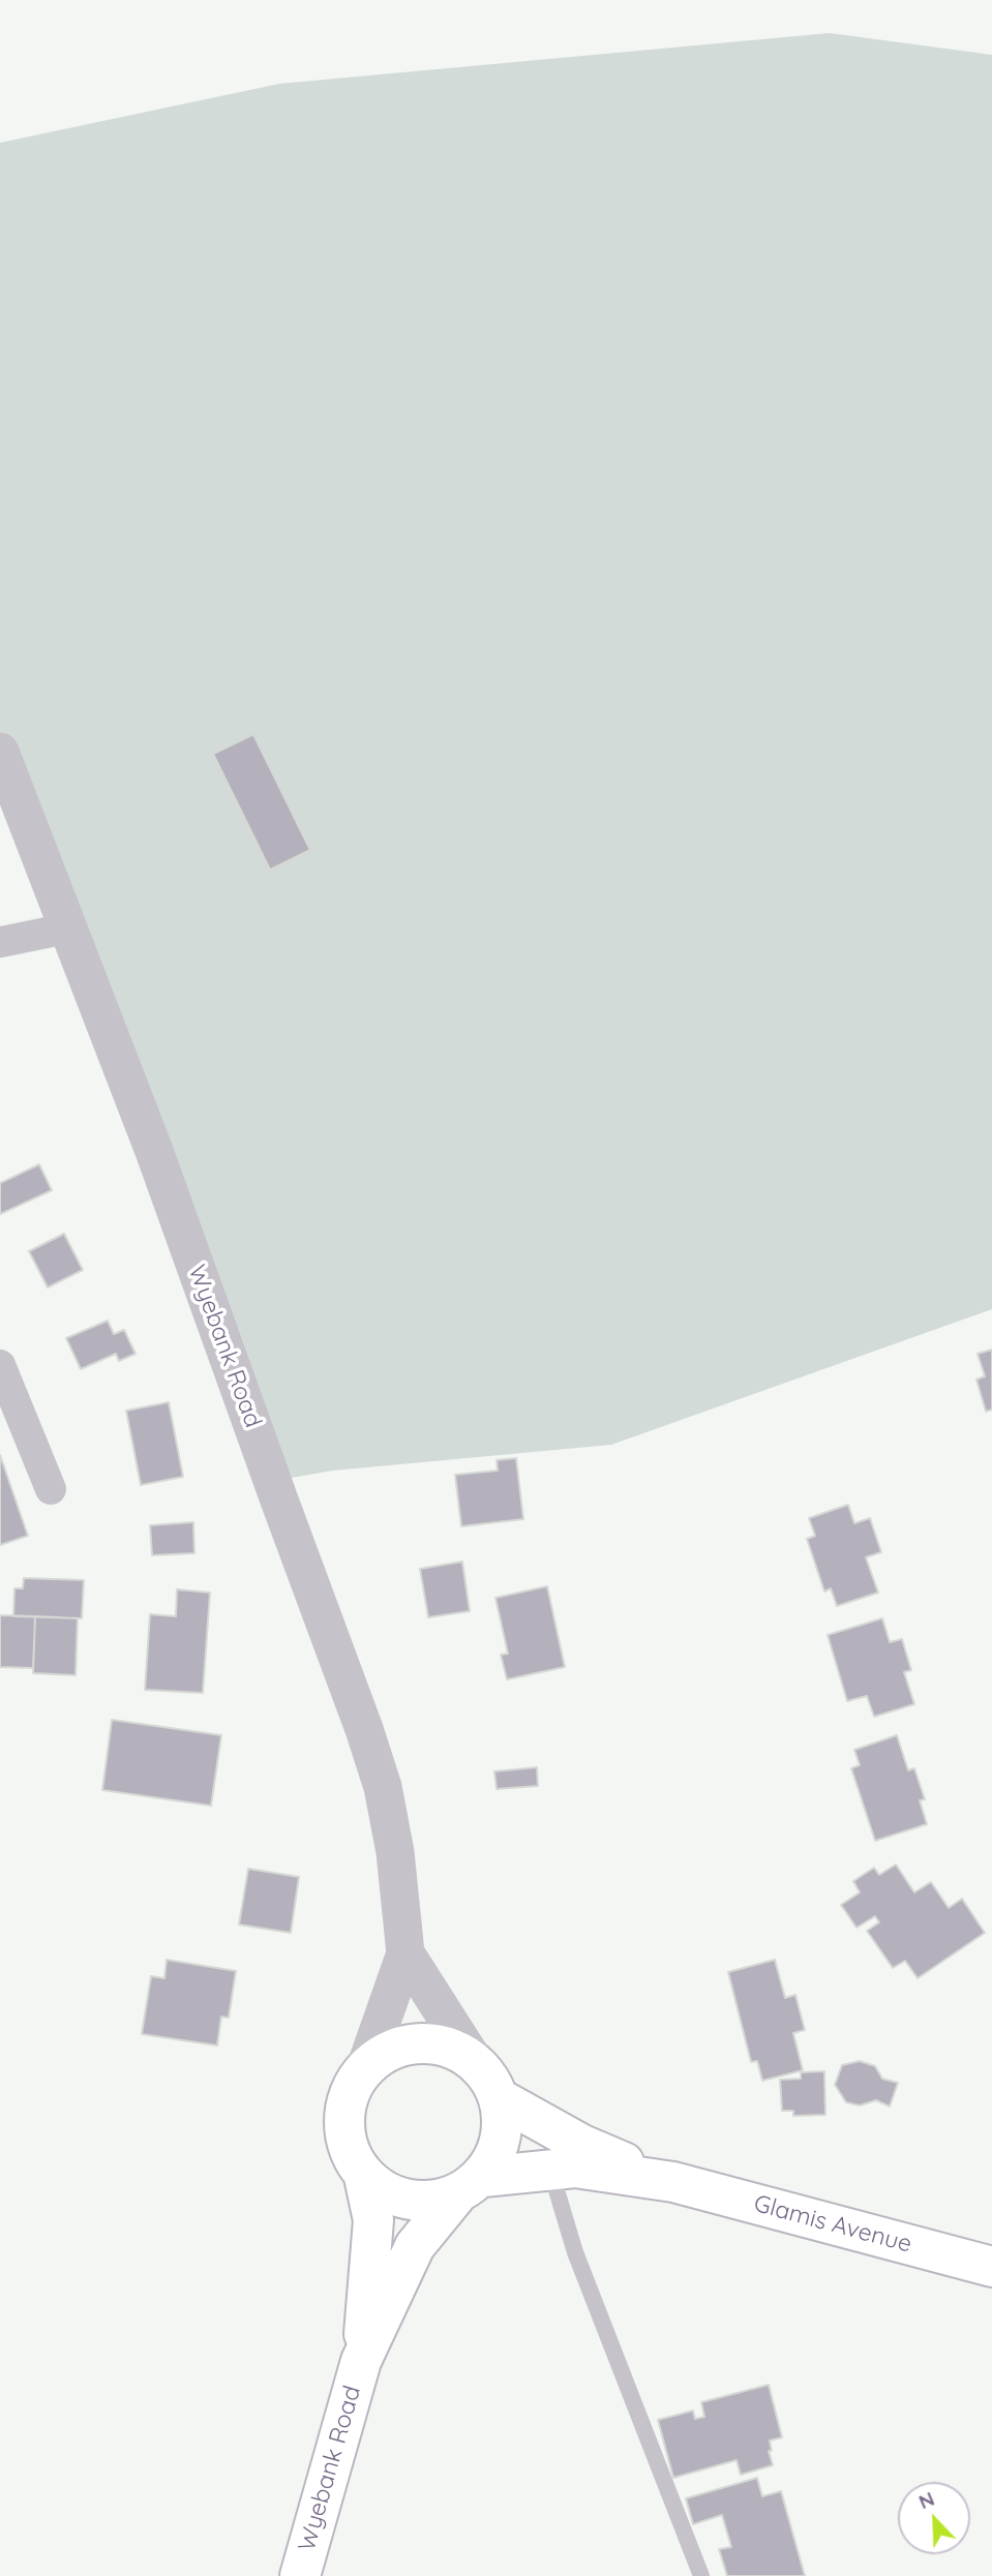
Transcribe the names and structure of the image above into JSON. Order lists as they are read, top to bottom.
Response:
{
  "streets": {
    "main road": ["Wyebank Road", "Glamis Avenue"]
  },
  "crossings": [
    ["Wyebank Road", "Glamis Avenue"]
  ],
  "north": "top left"
}
